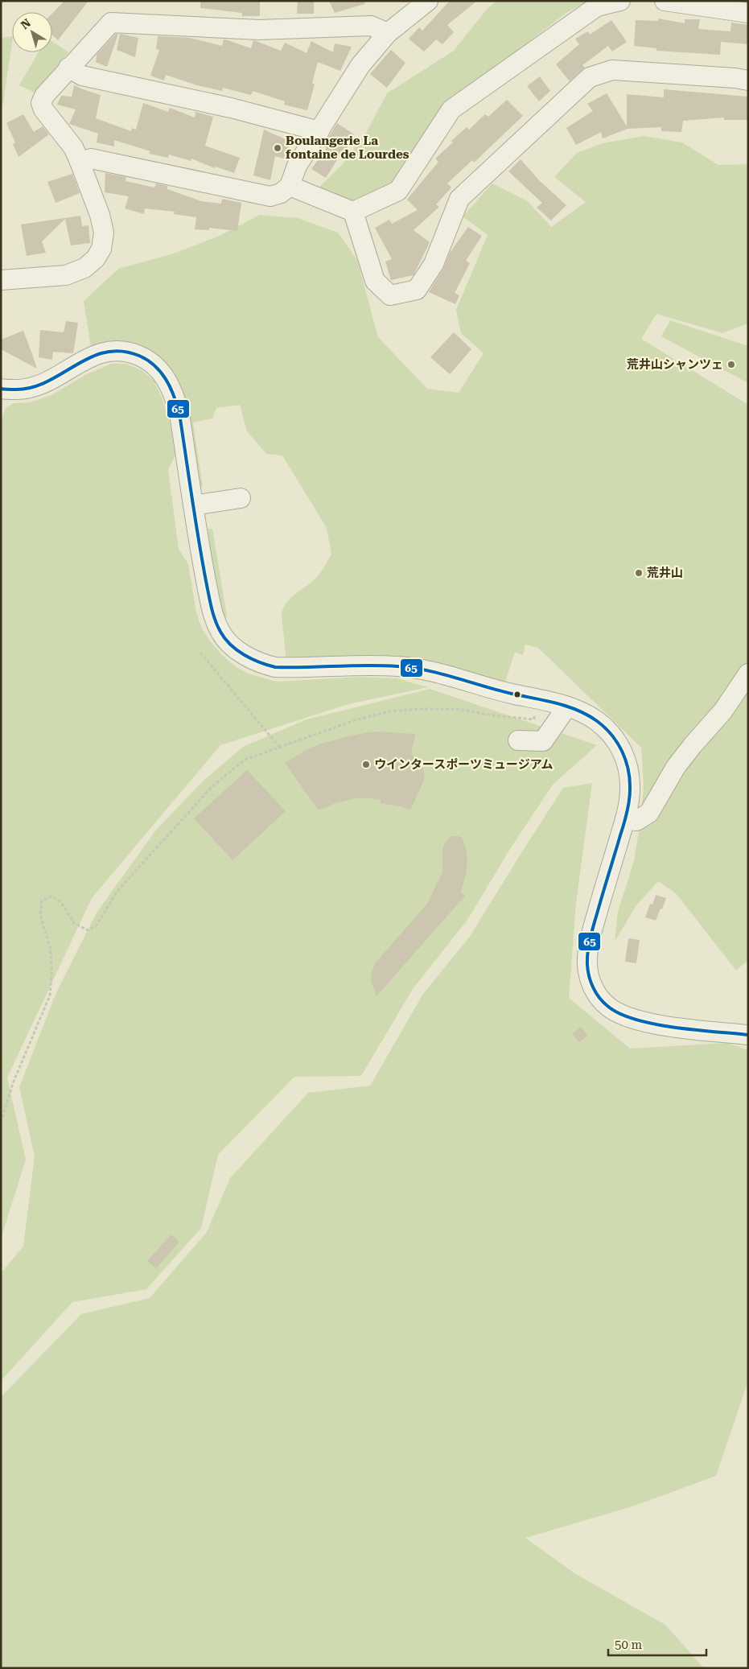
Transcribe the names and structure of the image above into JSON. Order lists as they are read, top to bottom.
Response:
{
  "places": [
    "Boulangerie La fontaine de Lourdes",
    "荒井山シャンツェ",
    "荒井山",
    "ウインタースポーツミュージアム"
  ],
  "lines": ["transit line 65"],
  "scale_bar": "50 m",
  "north": "top left"
}
